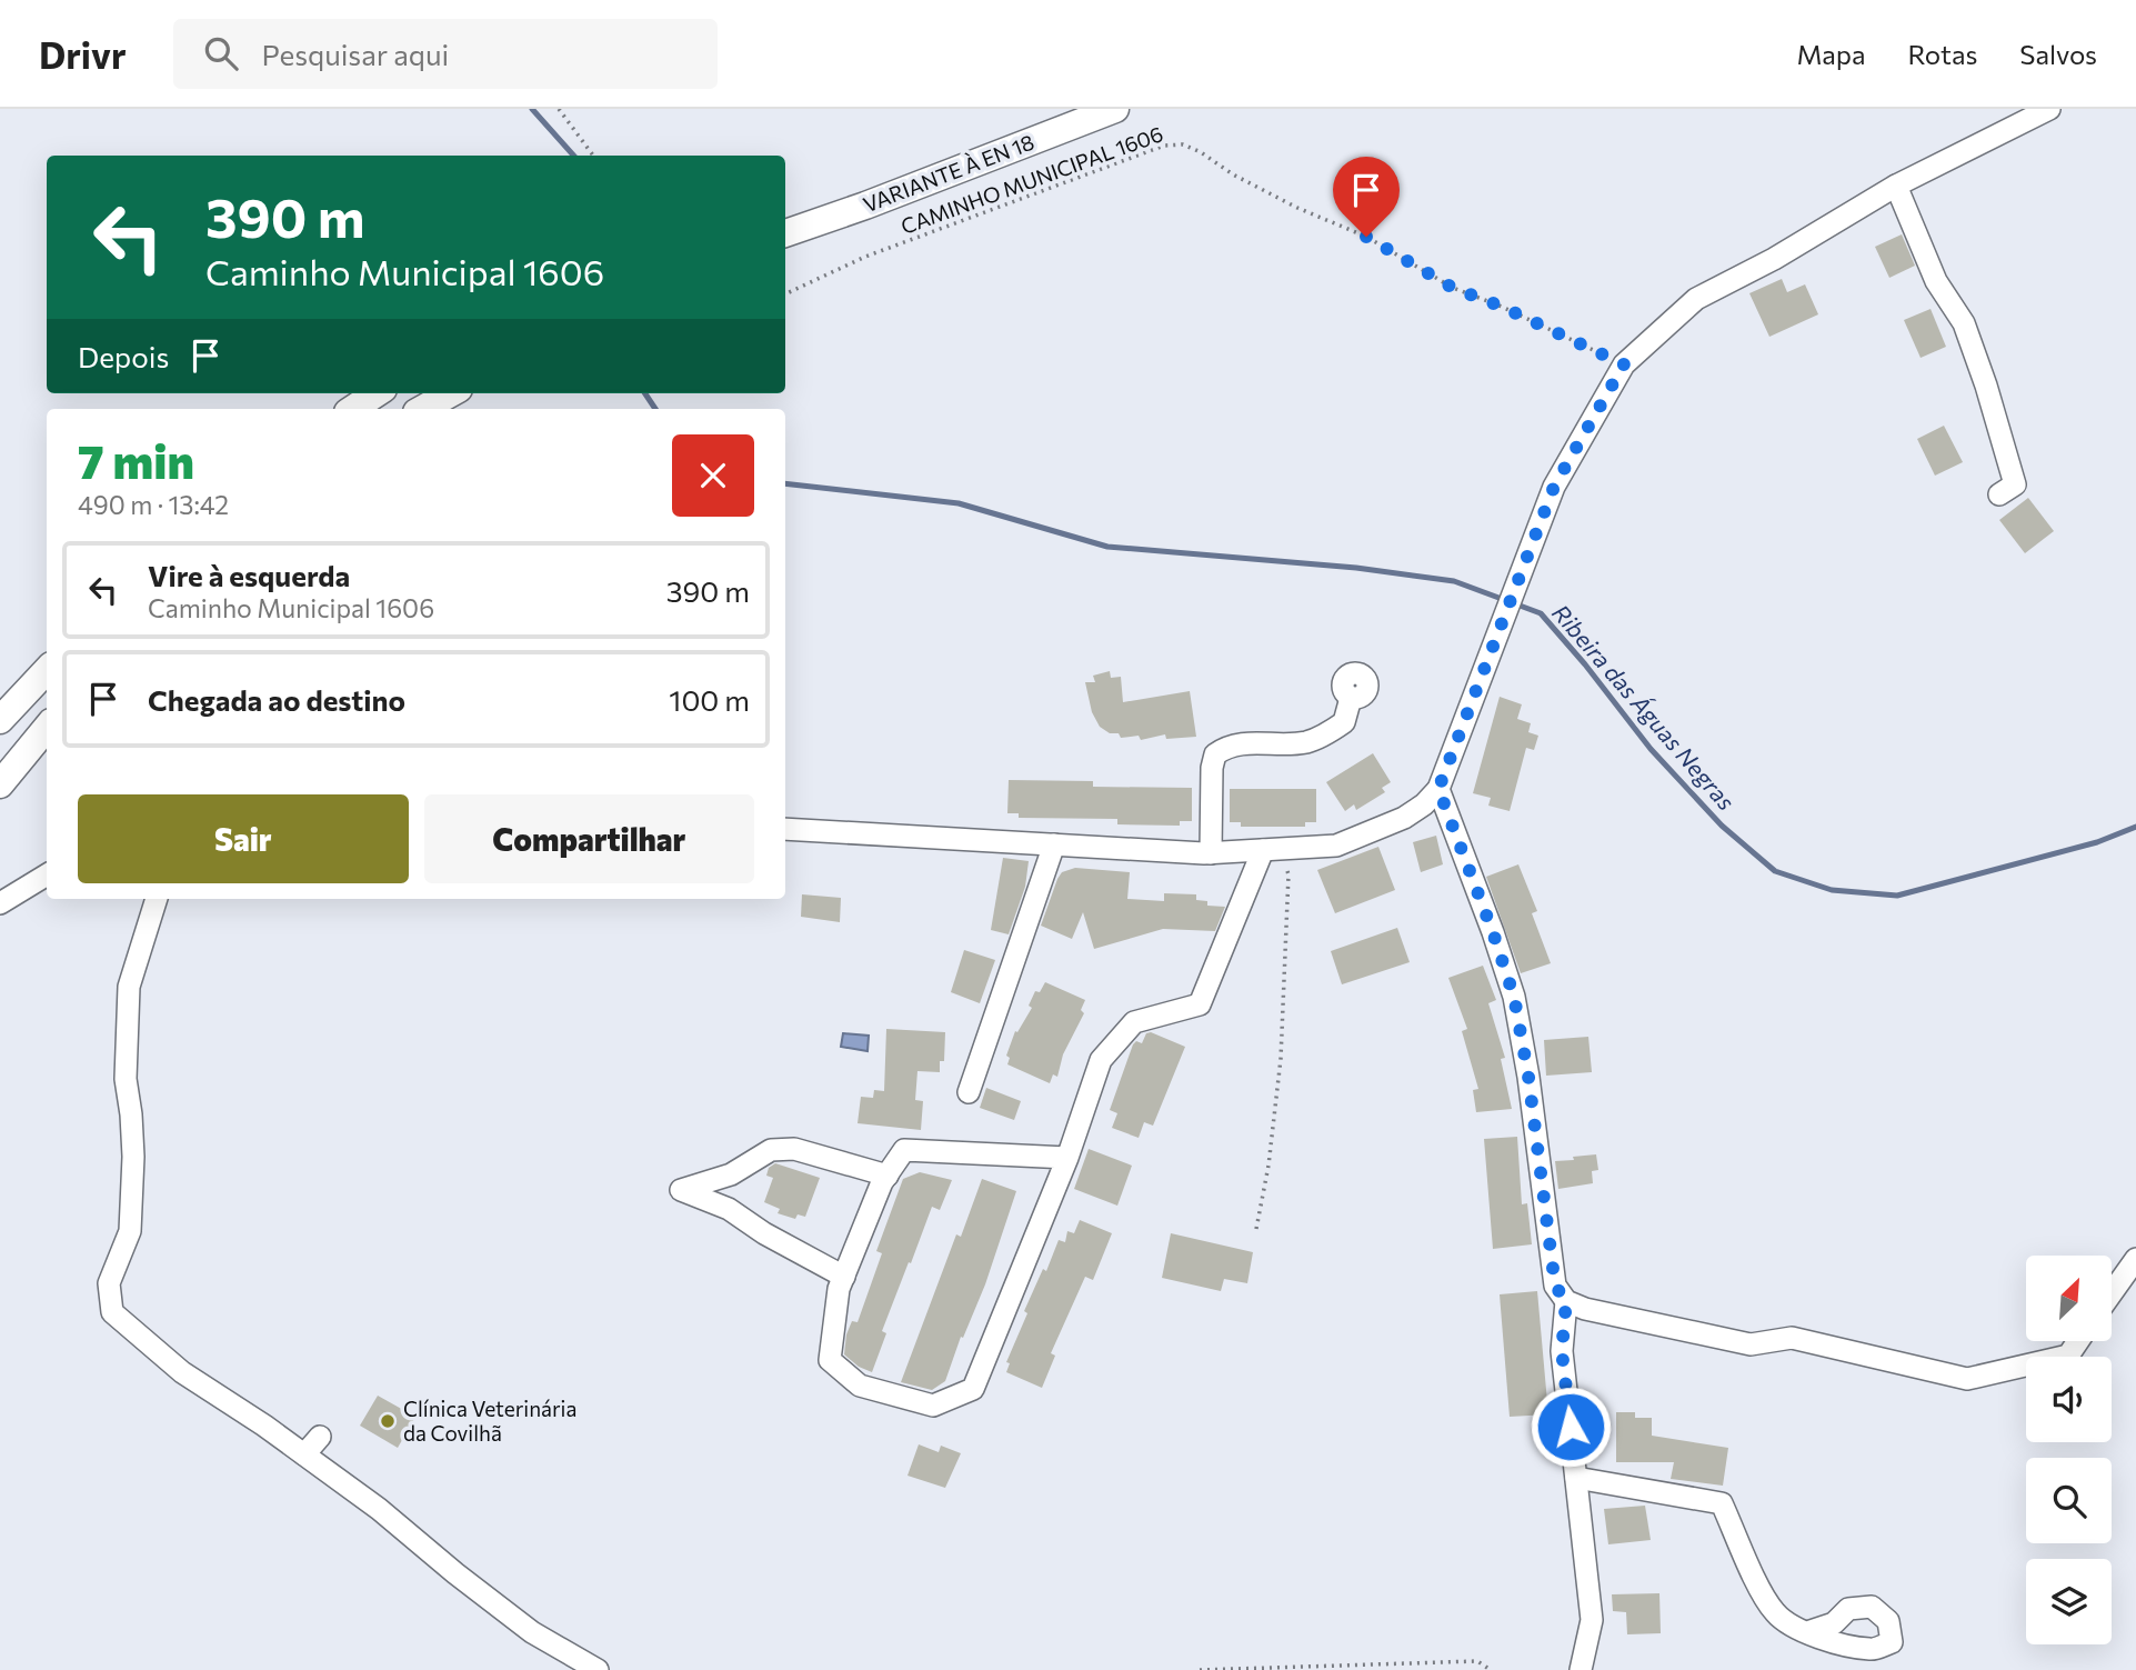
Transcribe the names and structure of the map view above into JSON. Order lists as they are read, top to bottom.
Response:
{
  "streets": {
    "main road": ["VARIANTE À EN 18"],
    "path": ["CAMINHO MUNICIPAL 1606"]
  },
  "water": ["Ribeira das Águas Negras"],
  "places": ["Clínica Veterinária da Covilhã"],
  "north": "top right",
  "page": {
    "header": "Drivr",
    "search": "Pesquisar aqui",
    "nav": ["Mapa", "Rotas", "Salvos"],
    "turn": ["390 m", "Caminho Municipal 1606"],
    "then": "Depois",
    "heading": ["7 min", "490 m · 13:42"],
    "list": [
      {
        "name": "Vire à esquerda",
        "note": "Caminho Municipal 1606",
        "value": "390 m"
      },
      {
        "name": "Chegada ao destino",
        "value": "100 m"
      }
    ],
    "buttons": ["Sair", "Compartilhar"]
  }
}
